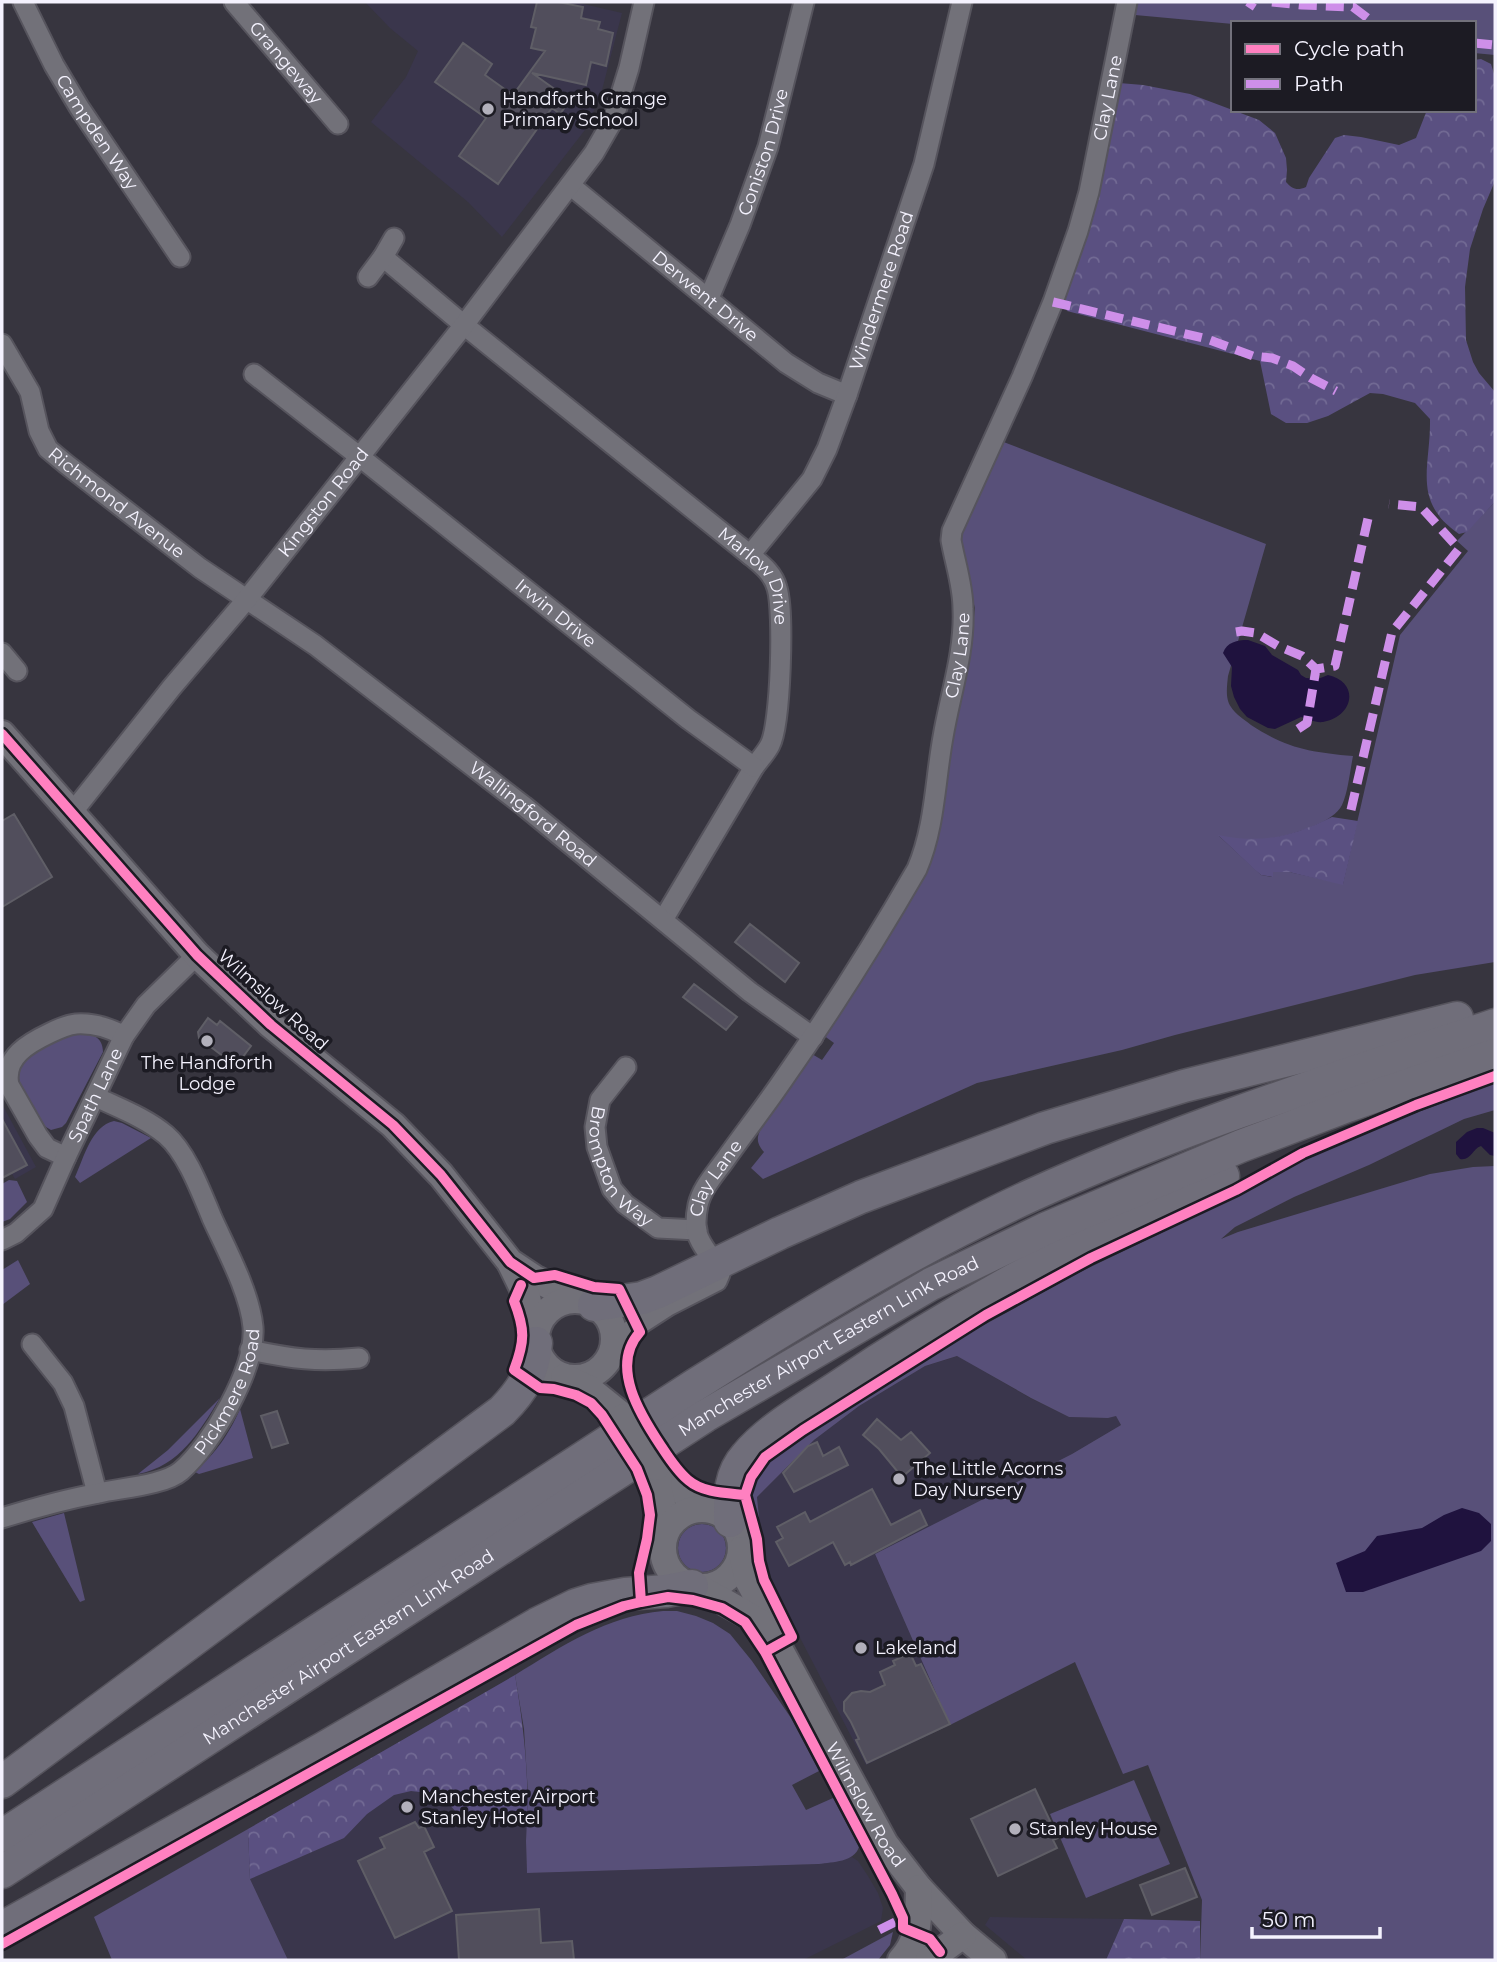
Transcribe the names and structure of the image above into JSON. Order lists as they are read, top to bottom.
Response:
{
  "streets": {
    "highway": ["Manchester Airport Eastern Link Road"],
    "main road": ["Wilmslow Road"],
    "street": [
      "Grangeway",
      "Clay Lane",
      "Campden Way",
      "Coniston Drive",
      "Windermere Road",
      "Derwent Drive",
      "Richmond Avenue",
      "Kingston Road",
      "Marlow Drive",
      "Irwin Drive",
      "Wallingford Road",
      "Spath Lane",
      "Brompton Way",
      "Pickmere Road"
    ]
  },
  "crossings": [
    ["Clay Lane", "Wallingford Road"],
    ["Clay Lane", "Brompton Way"],
    ["Coniston Drive", "Derwent Drive"],
    ["Windermere Road", "Derwent Drive"],
    ["Windermere Road", "Marlow Drive"],
    ["Derwent Drive", "Kingston Road"],
    ["Richmond Avenue", "Kingston Road"],
    ["Richmond Avenue", "Wallingford Road"],
    ["Kingston Road", "Marlow Drive"],
    ["Kingston Road", "Irwin Drive"],
    ["Kingston Road", "Wallingford Road"],
    ["Kingston Road", "Wilmslow Road"],
    ["Marlow Drive", "Irwin Drive"],
    ["Marlow Drive", "Wallingford Road"],
    ["Wilmslow Road", "Spath Lane"],
    ["Spath Lane", "Pickmere Road"]
  ],
  "places": [
    "Handforth Grange Primary School",
    "The Handforth Lodge",
    "The Little Acorns Day Nursery",
    "Lakeland",
    "Manchester Airport Stanley Hotel",
    "Stanley House"
  ],
  "legend": ["Cycle path", "Path"],
  "scale_bar": "50 m"
}
